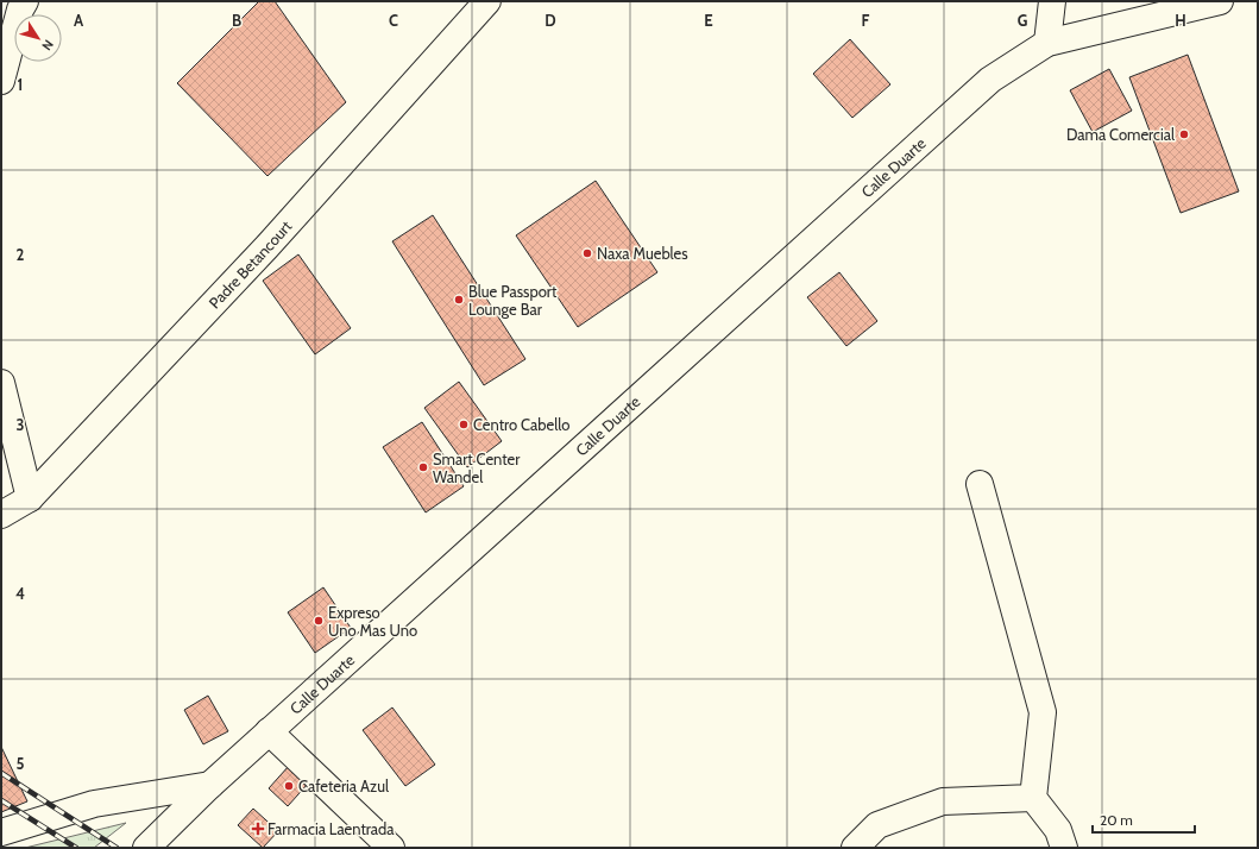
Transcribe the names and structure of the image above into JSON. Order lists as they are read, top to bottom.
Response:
{
  "streets": {
    "street": ["Calle Duarte", "Padre Betancourt"]
  },
  "places": {
    "other": [
      "Dama Comercial",
      "Naxa Muebles",
      "Blue Passport Lounge Bar",
      "Centro Cabello",
      "Smart Center Wandel",
      "Expreso Uno Mas Uno",
      "Cafeteria Azul"
    ],
    "health": ["Farmacia Laentrada"]
  },
  "scale_bar": "20 m",
  "north": "bottom right",
  "grid": {
    "columns": [
      "A",
      "B",
      "C",
      "D",
      "E",
      "F",
      "G",
      "H"
    ],
    "rows": [
      "1",
      "2",
      "3",
      "4",
      "5"
    ]
  }
}
